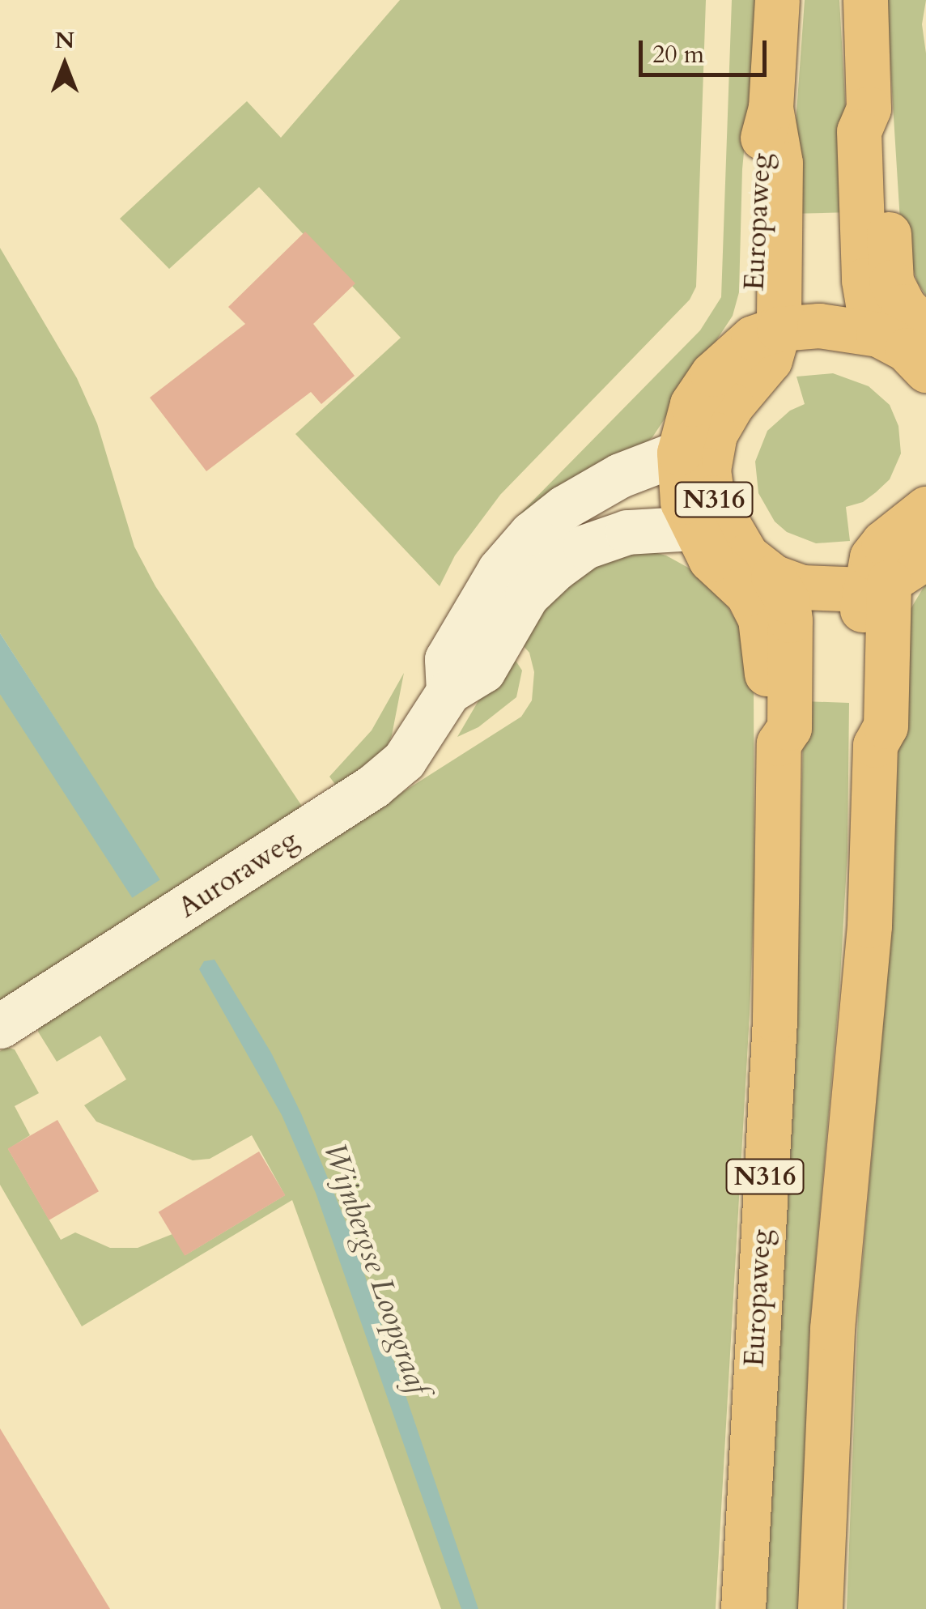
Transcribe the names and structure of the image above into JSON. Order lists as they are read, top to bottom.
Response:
{
  "streets": {
    "main road": ["Europaweg", "N316"],
    "street": ["Auroraweg"]
  },
  "crossings": [
    ["Europaweg", "N316"],
    ["N316", "Auroraweg"]
  ],
  "water": ["Wijnbergse Loopgraaf"],
  "scale_bar": "20 m",
  "north": "top"
}
